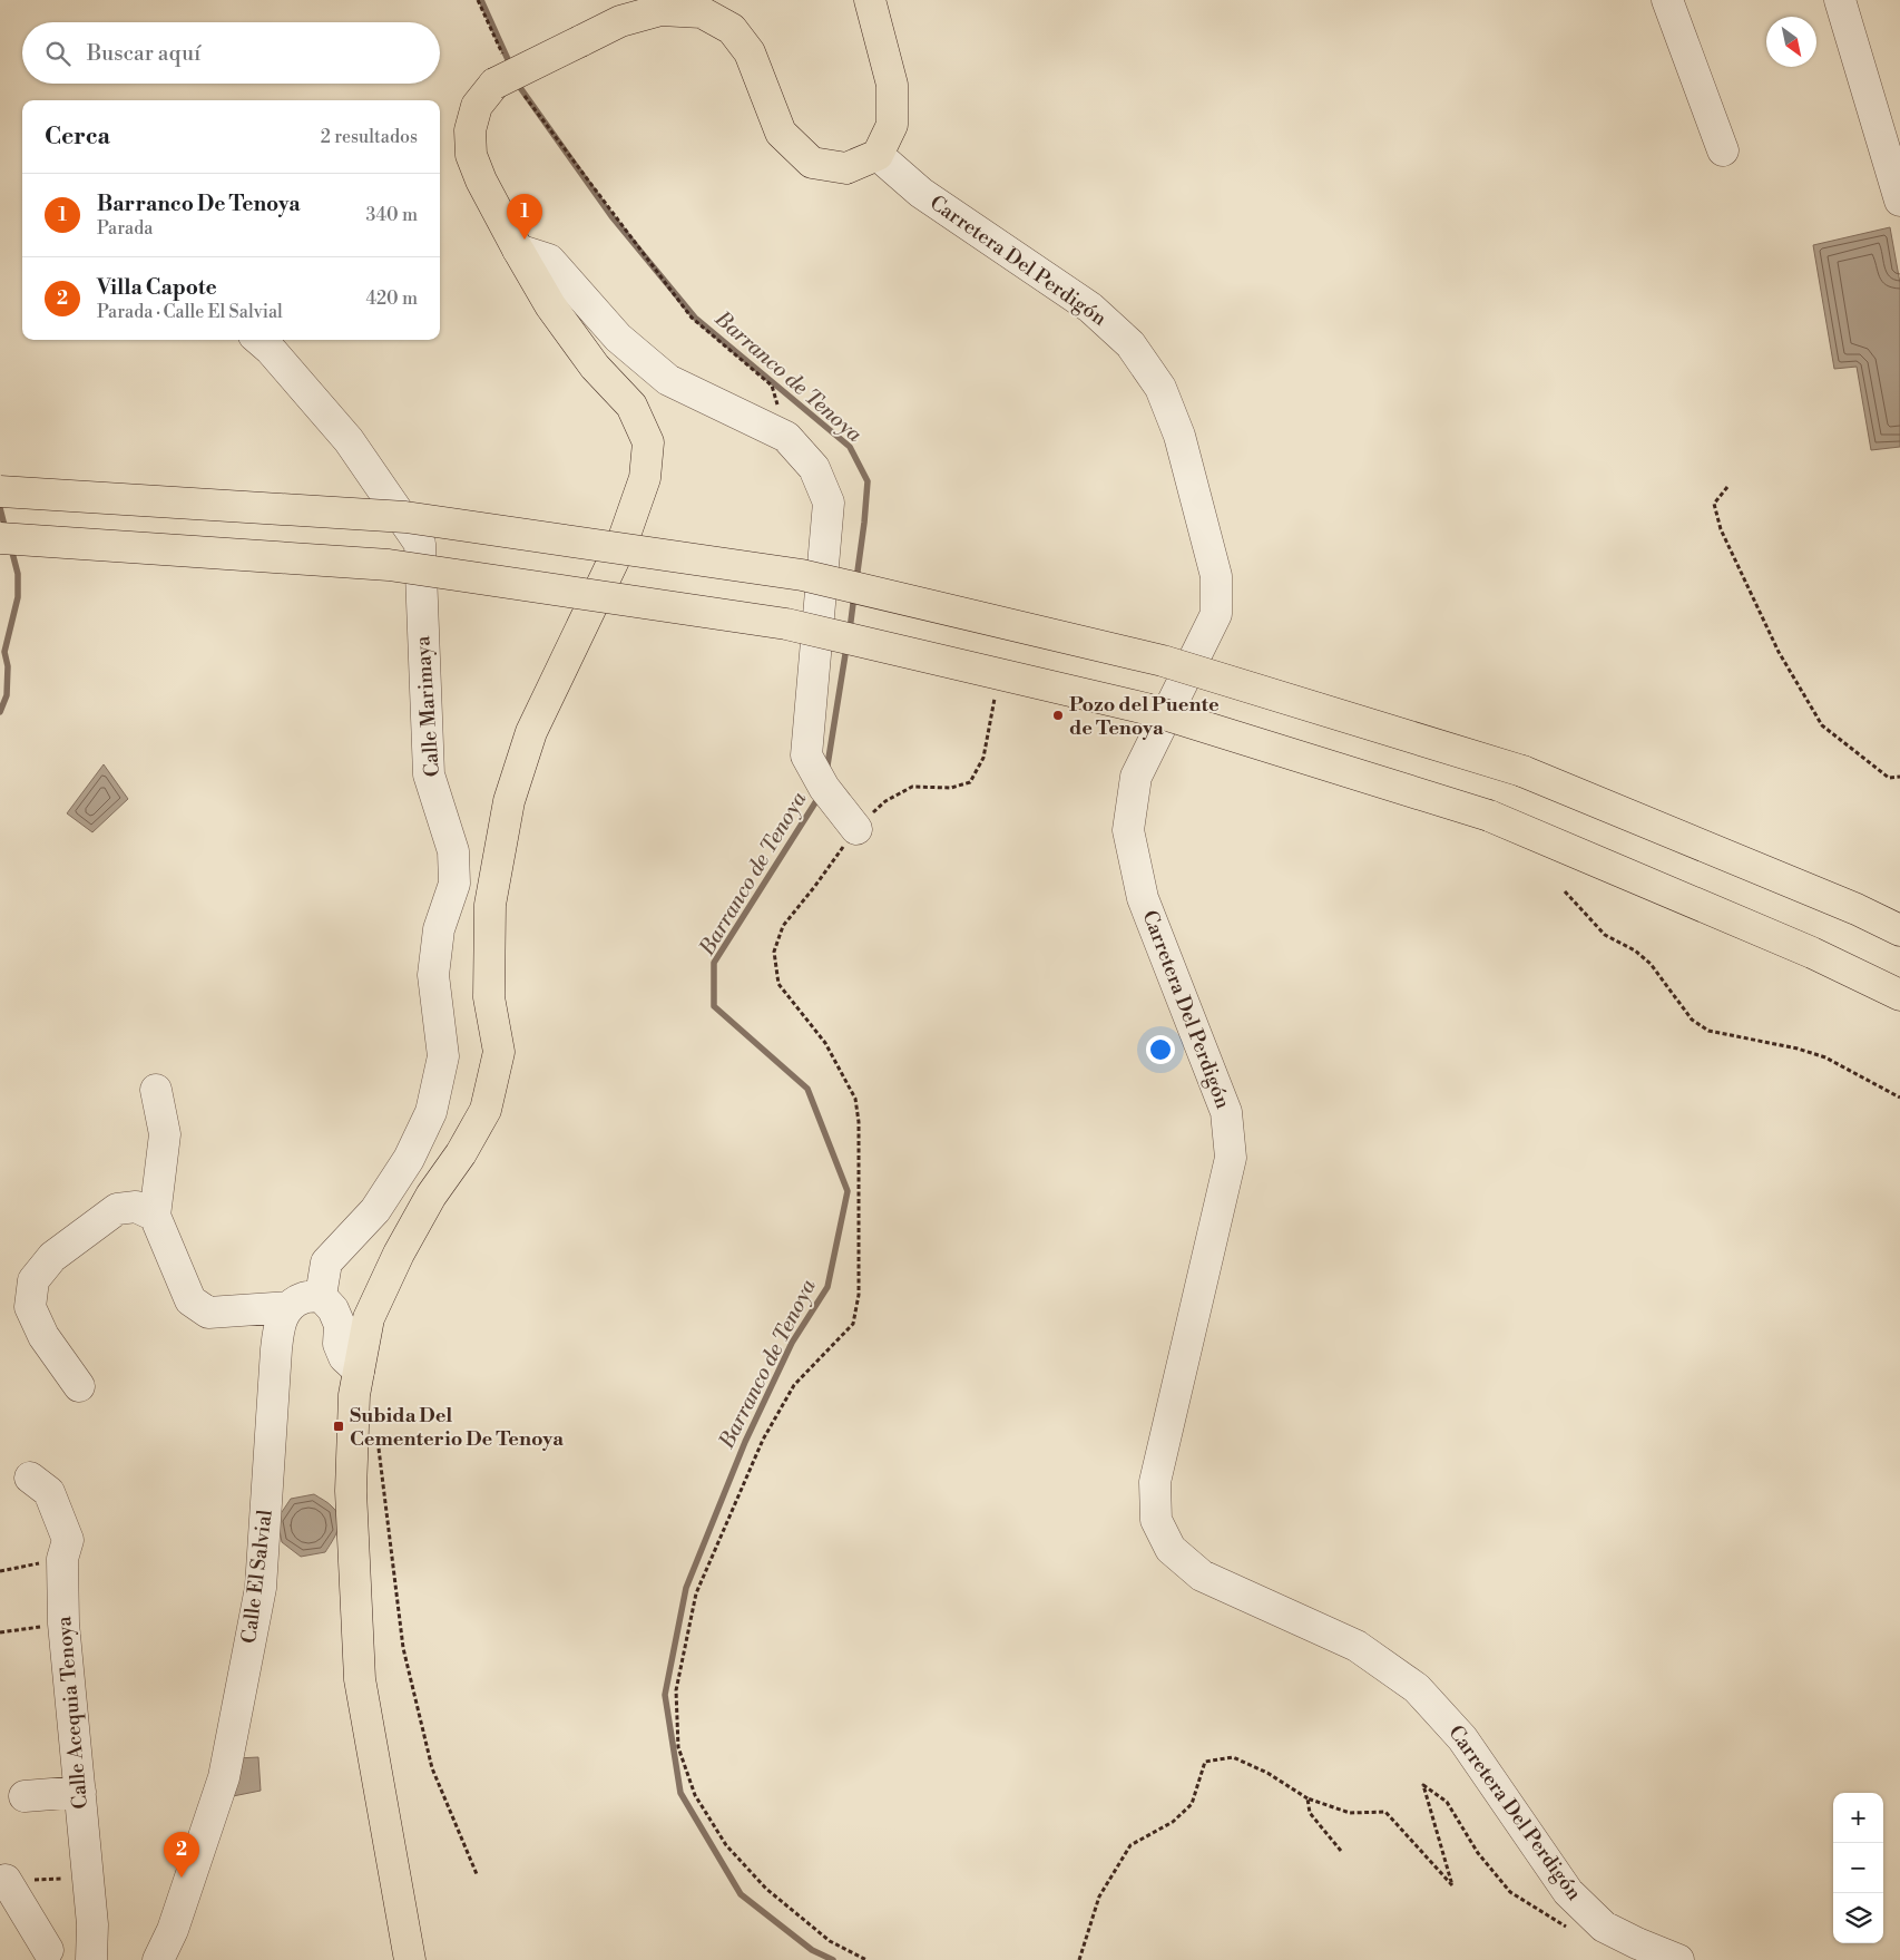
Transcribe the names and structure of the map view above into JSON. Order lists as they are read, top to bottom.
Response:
{
  "streets": {
    "street": [
      "Carretera Del Perdigón",
      "Calle Marimaya",
      "Calle El Salvial",
      "Calle Acequia Tenoya"
    ]
  },
  "water": ["Barranco de Tenoya"],
  "places": {
    "other": ["Pozo del Puente de Tenoya"],
    "transit": ["Subida Del Cementerio De Tenoya"]
  },
  "north": "bottom right",
  "page": {
    "search": "Buscar aquí",
    "heading": ["Cerca", "2 resultados"],
    "list": [
      {
        "mark": "1",
        "name": "Barranco De Tenoya",
        "note": "Parada",
        "value": "340 m"
      },
      {
        "mark": "2",
        "name": "Villa Capote",
        "note": "Parada · Calle El Salvial",
        "value": "420 m"
      }
    ],
    "pins": ["1", "2"],
    "map_buttons": ["+", "−"]
  }
}
